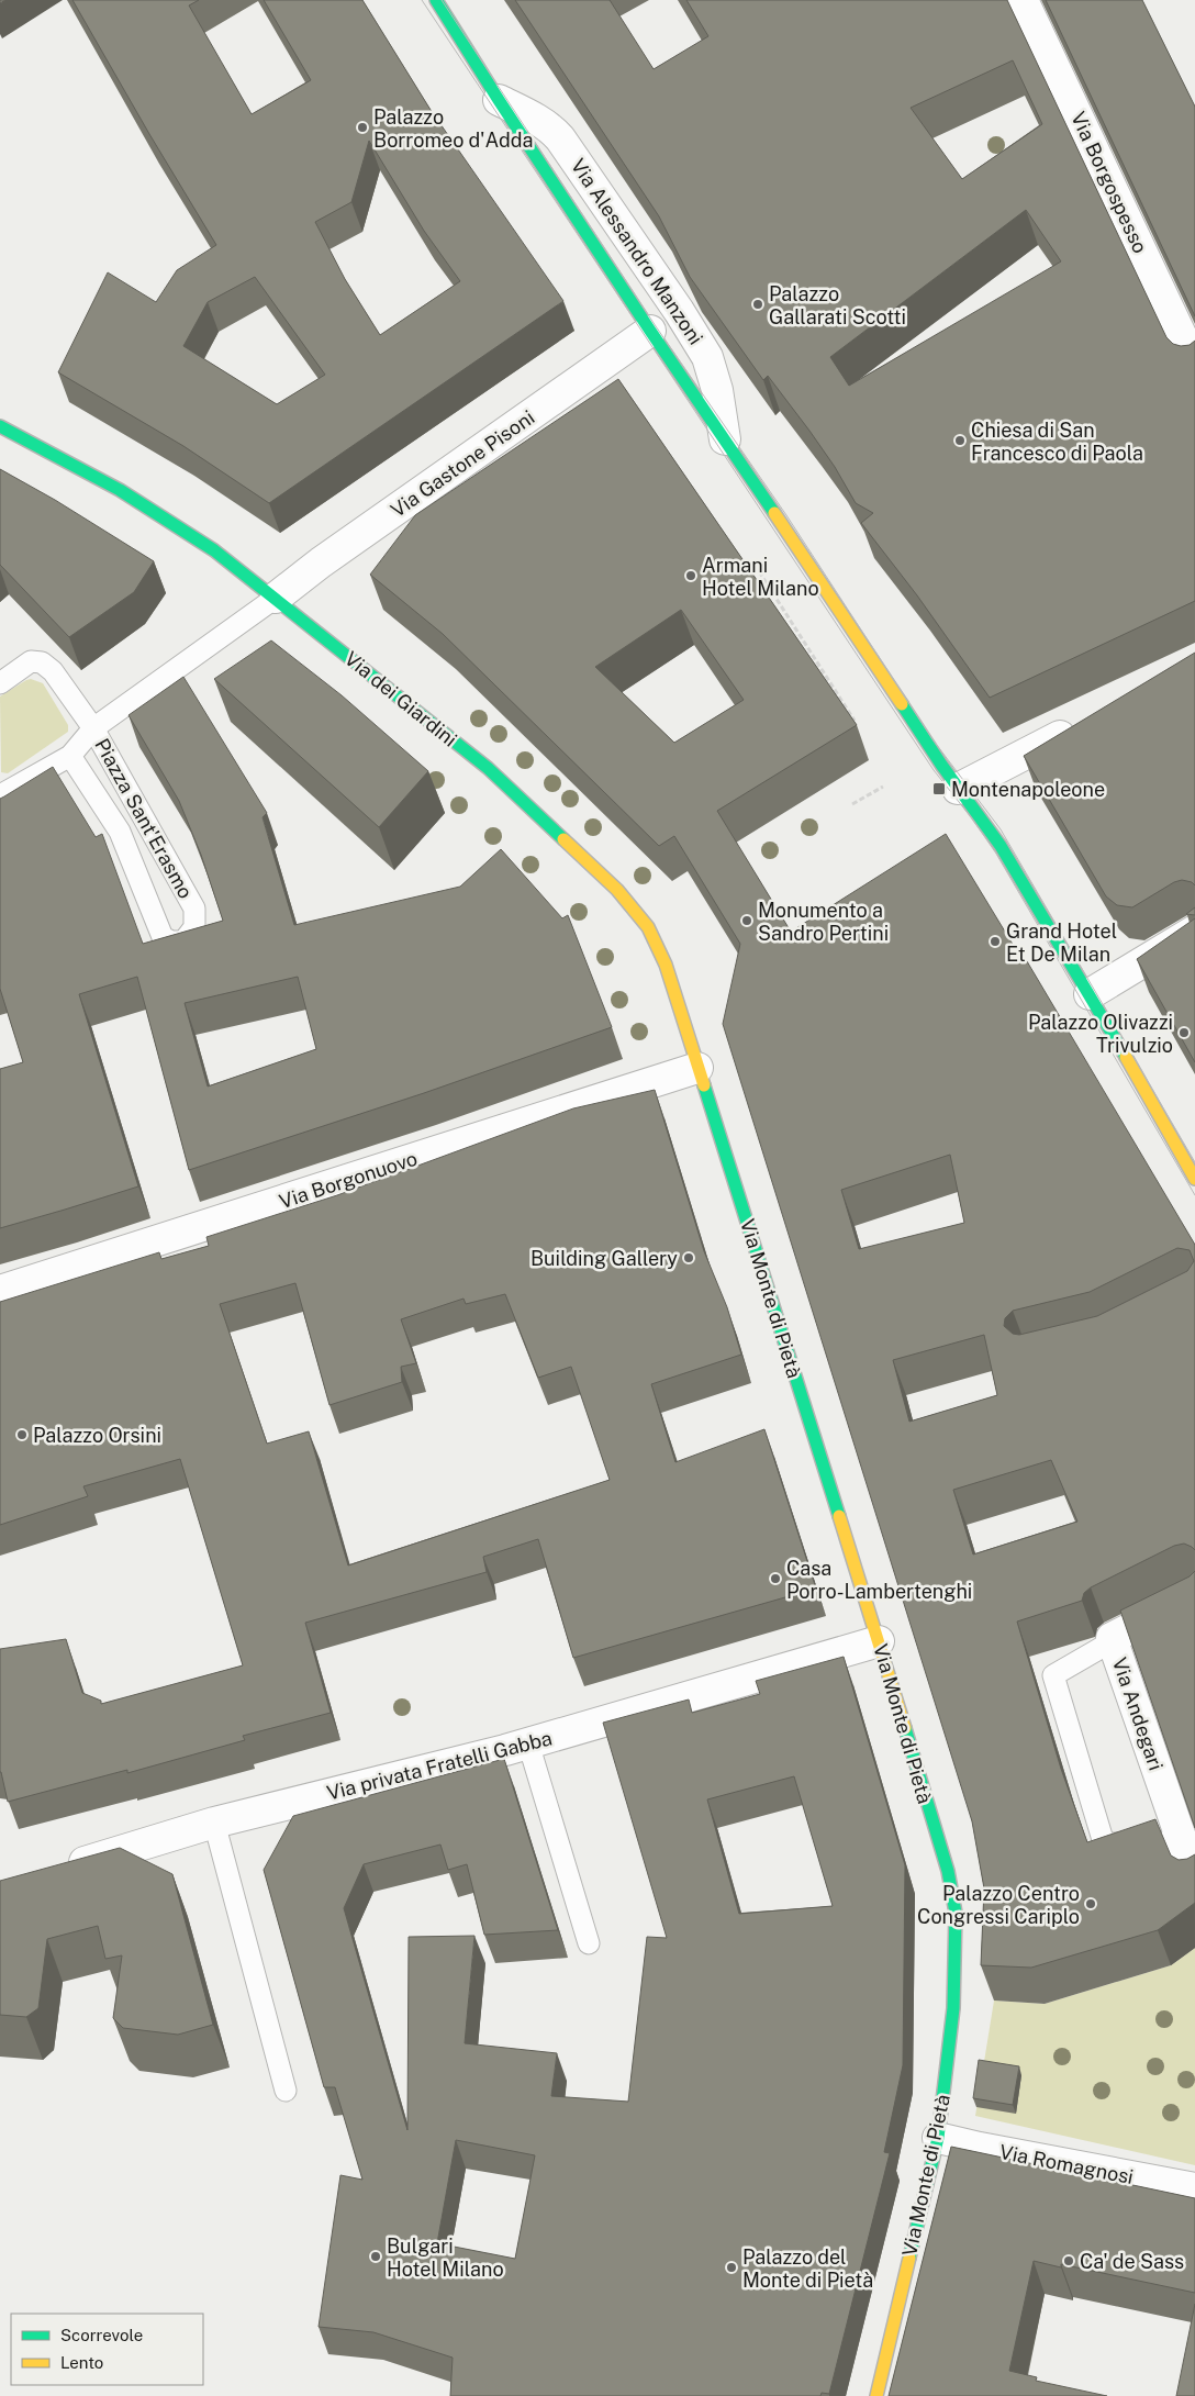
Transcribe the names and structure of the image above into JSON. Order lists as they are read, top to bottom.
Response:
{
  "streets": {
    "street": [
      "Via Borgospesso",
      "Via Alessandro Manzoni",
      "Via Gastone Pisoni",
      "Via dei Giardini",
      "Via Borgonuovo",
      "Via Monte di Pietà",
      "Via Andegari",
      "Via privata Fratelli Gabba",
      "Via Romagnosi"
    ],
    "lane": ["Piazza Sant'Erasmo"]
  },
  "crossings": [
    ["Via Alessandro Manzoni", "Via Gastone Pisoni"],
    ["Via Gastone Pisoni", "Via dei Giardini"],
    ["Via Gastone Pisoni", "Piazza Sant'Erasmo"],
    ["Via dei Giardini", "Piazza Sant'Erasmo"],
    ["Via dei Giardini", "Via Borgonuovo"],
    ["Via dei Giardini", "Via Monte di Pietà"],
    ["Via Borgonuovo", "Via Monte di Pietà"],
    ["Via Monte di Pietà", "Via privata Fratelli Gabba"],
    ["Via Monte di Pietà", "Via Romagnosi"]
  ],
  "places": {
    "other": [
      "Palazzo Borromeo d'Adda",
      "Palazzo Gallarati Scotti",
      "Chiesa di San Francesco di Paola",
      "Armani Hotel Milano",
      "Monumento a Sandro Pertini",
      "Grand Hotel Et De Milan",
      "Palazzo Olivazzi Trivulzio",
      "Building Gallery",
      "Palazzo Orsini",
      "Casa Porro-Lambertenghi",
      "Palazzo Centro Congressi Cariplo",
      "Bulgari Hotel Milano",
      "Ca' de Sass",
      "Palazzo del Monte di Pietà"
    ],
    "transit": ["Montenapoleone"]
  },
  "legend": ["Scorrevole", "Lento"]
}
